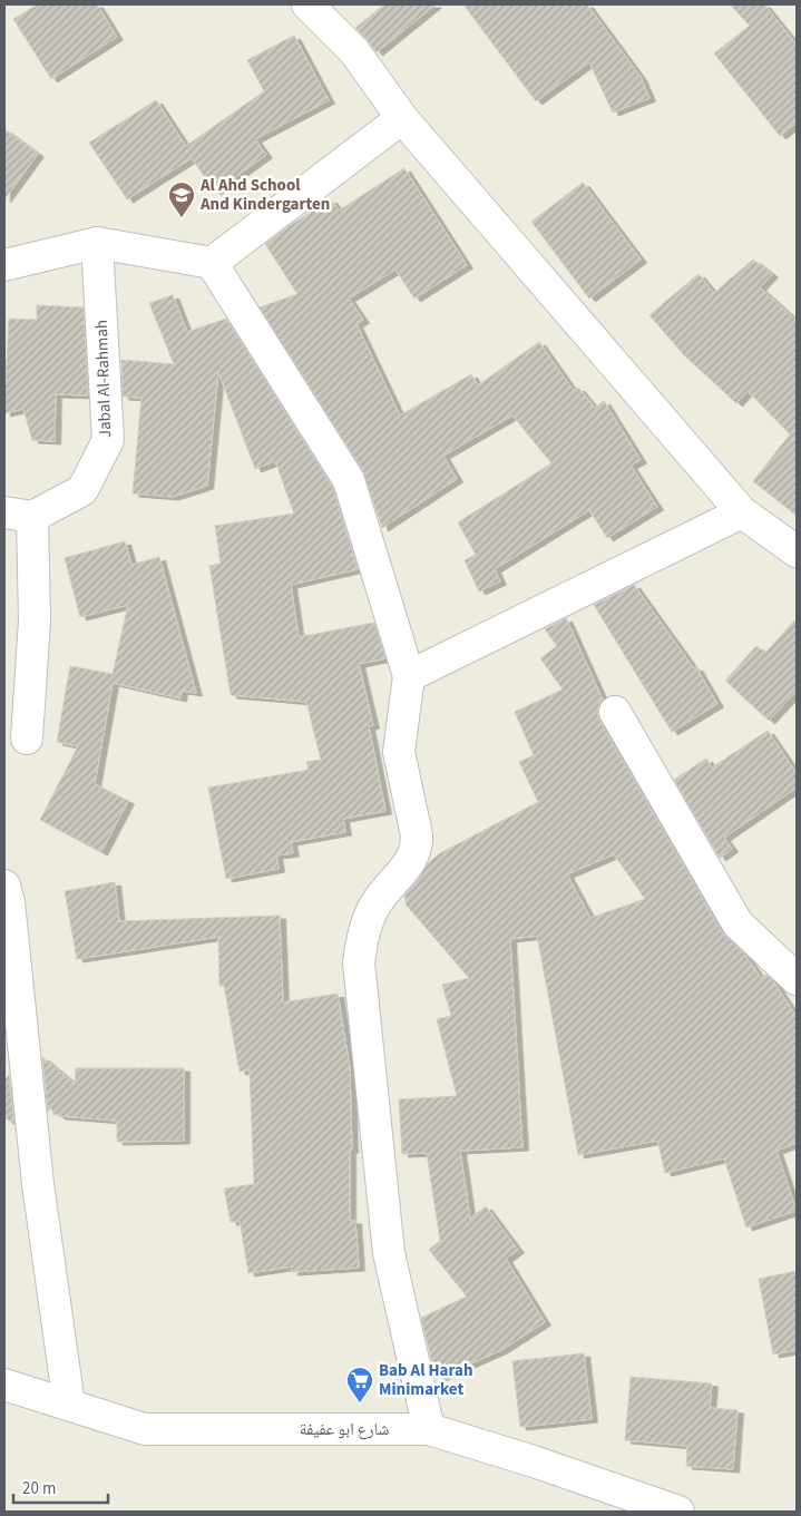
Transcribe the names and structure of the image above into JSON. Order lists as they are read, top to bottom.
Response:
{
  "streets": {
    "street": ["Jabal Al-Rahmah", "شارع ابو عفيفة"]
  },
  "places": {
    "school or university": ["Al Ahd School And Kindergarten"],
    "supermarket": ["Bab Al Harah Minimarket"]
  },
  "scale_bar": "20 m"
}
